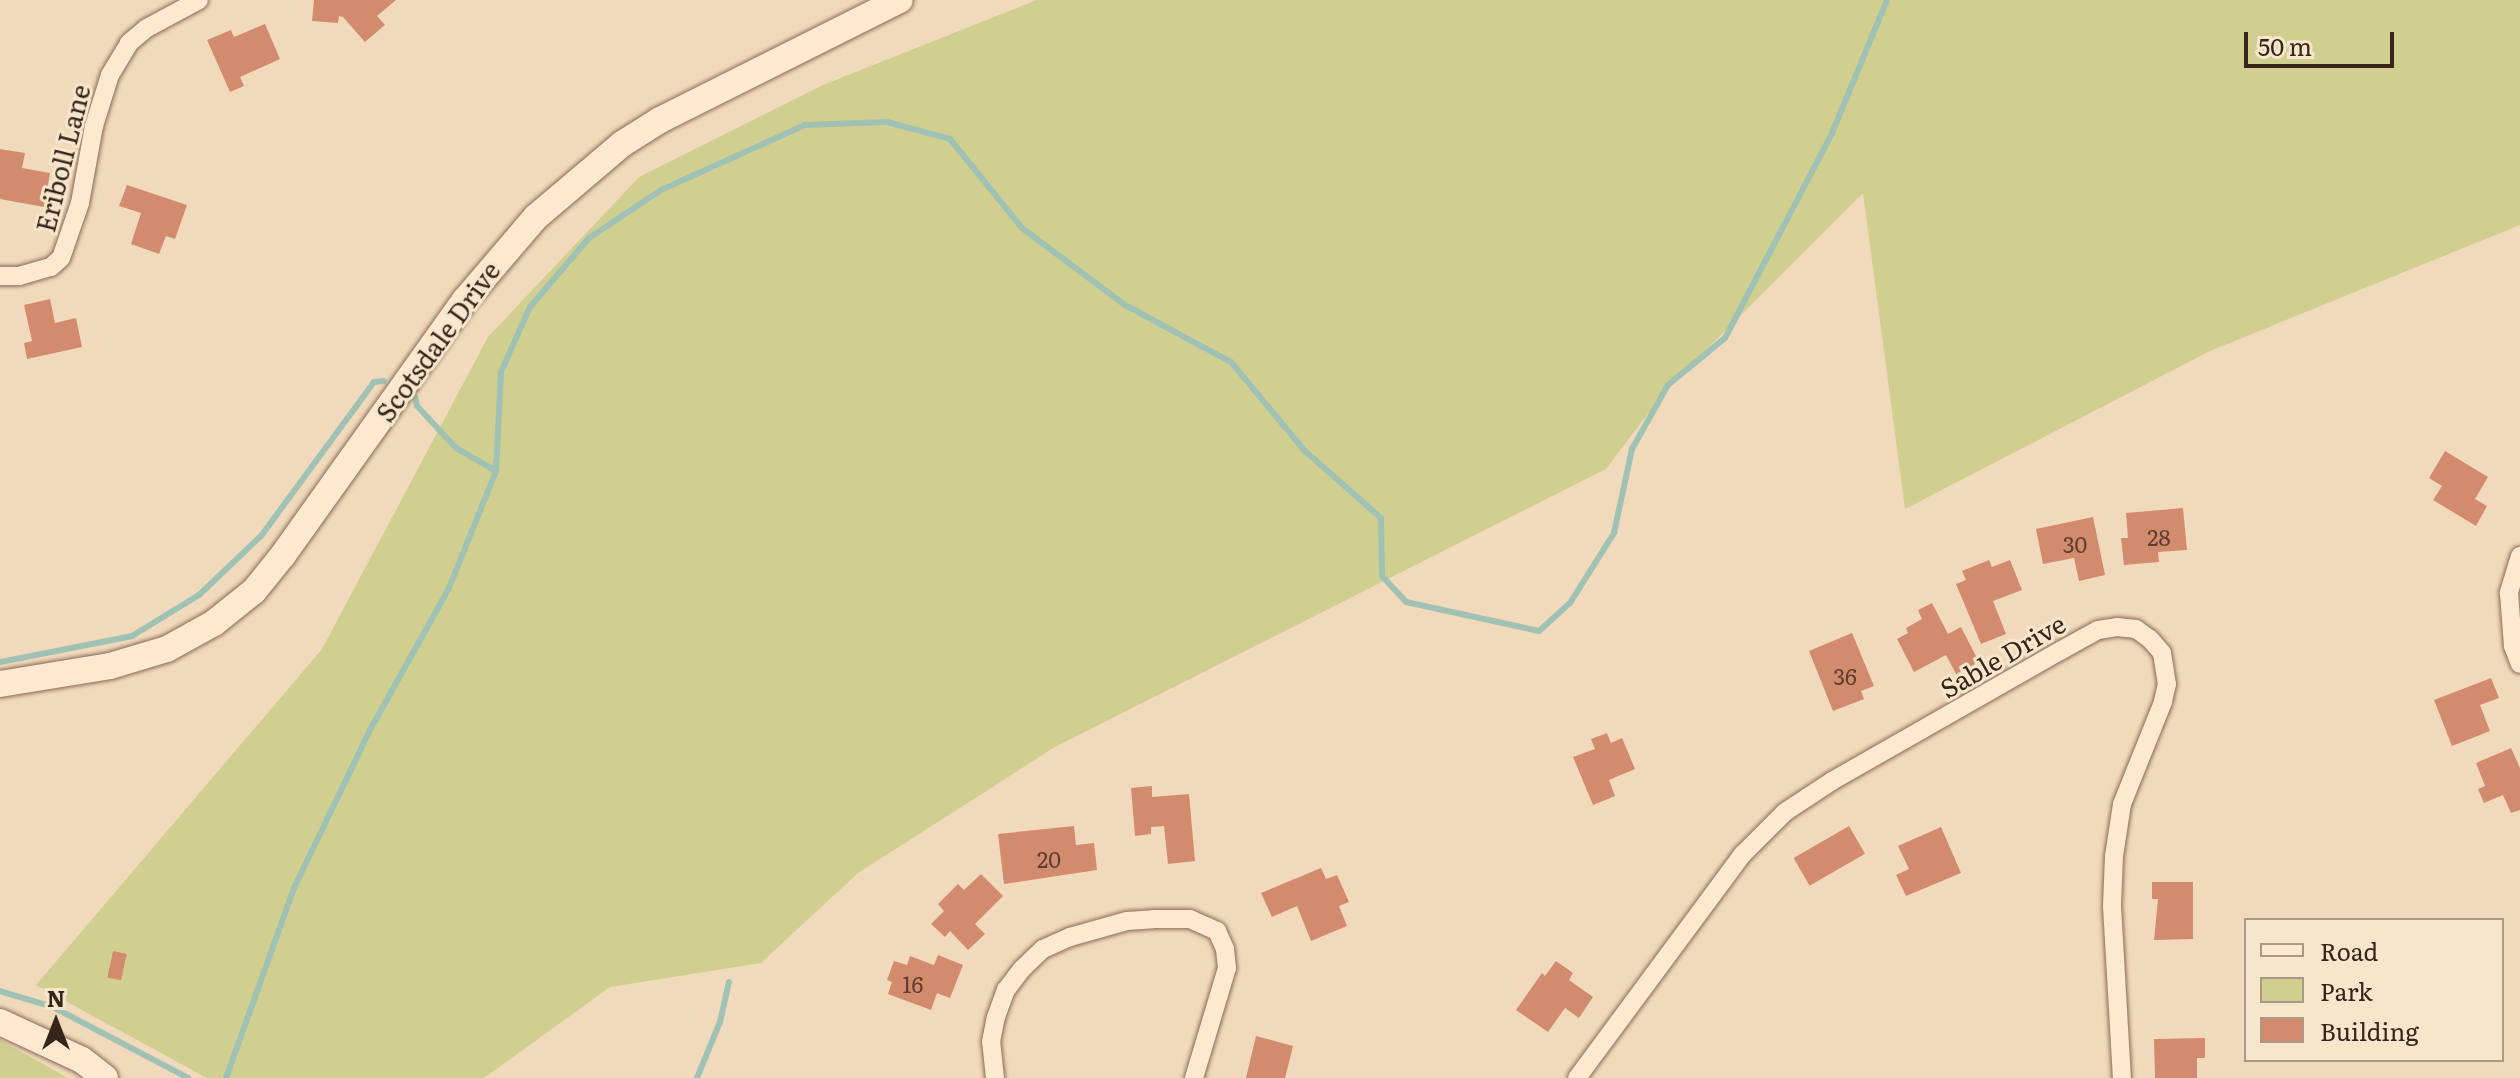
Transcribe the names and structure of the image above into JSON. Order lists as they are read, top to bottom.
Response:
{
  "streets": {
    "street": ["Eriboll Lane", "Scotsdale Drive", "Sable Drive"]
  },
  "house_numbers": [
    "28",
    "30",
    "36",
    "20",
    "16"
  ],
  "legend": ["Road", "Park", "Building"],
  "scale_bar": "50 m",
  "north": "top"
}
